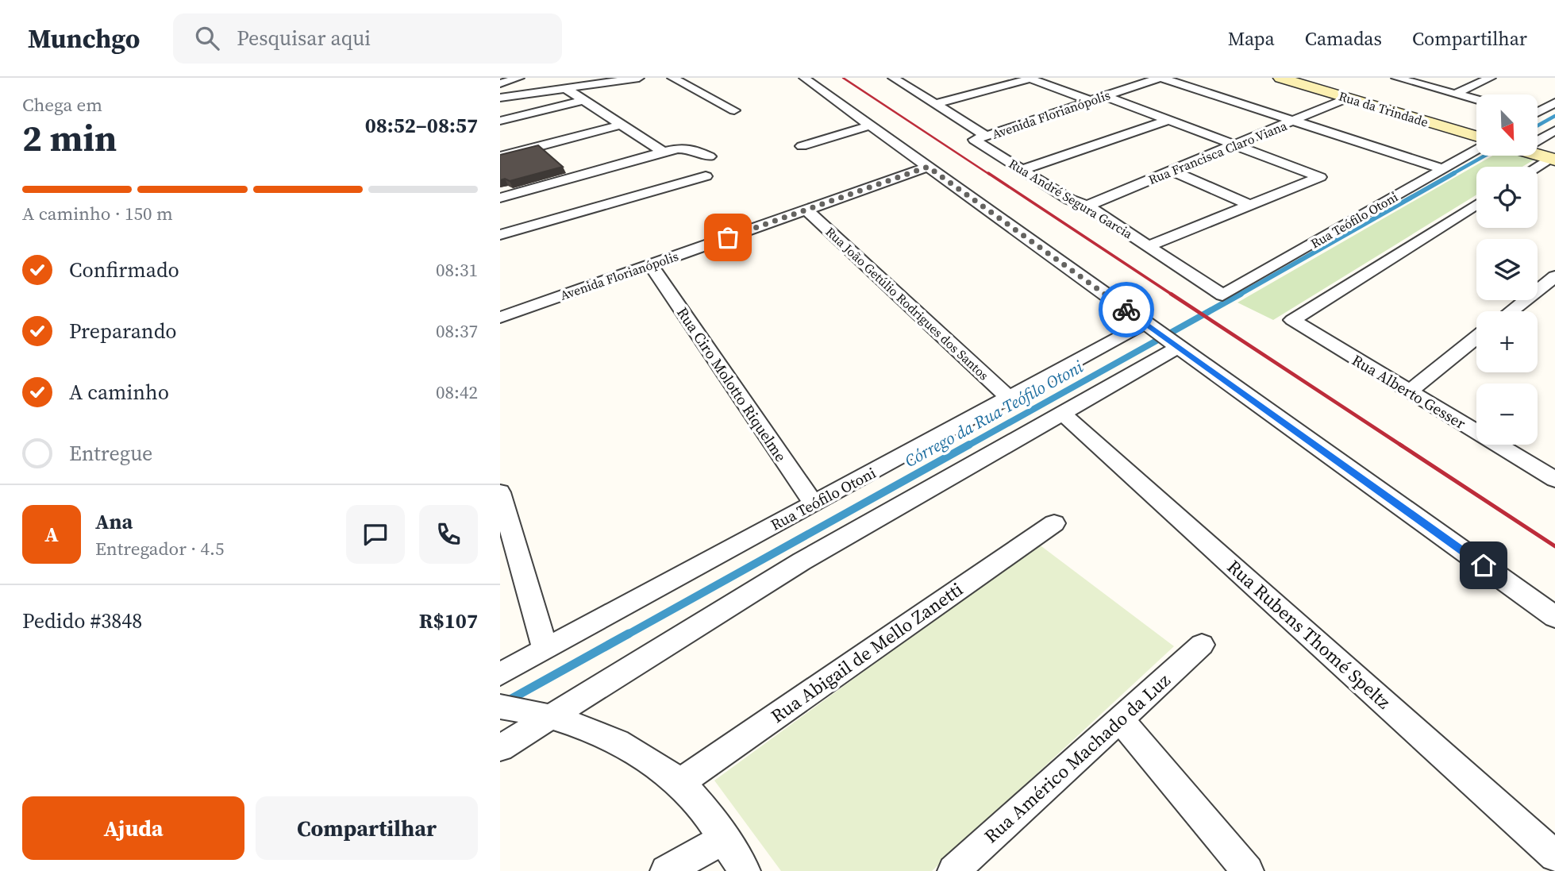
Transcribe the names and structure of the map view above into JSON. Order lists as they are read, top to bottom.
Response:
{
  "streets": {
    "main road": ["Rua da Trindade"],
    "street": [
      "Avenida Florianópolis",
      "Rua Francisca Claro Viana",
      "Rua André Segura Garcia",
      "Rua Teófilo Otoni",
      "Rua João Getúlio Rodrigues dos Santos",
      "Rua Ciro Molotto Riquelme",
      "Rua Alberto Gesser",
      "Rua Rubens Thomé Speltz",
      "Rua Abigail de Mello Zanetti",
      "Rua Américo Machado da Luz"
    ]
  },
  "crossings": [
    ["Rua da Trindade", "Rua Francisca Claro Viana"],
    ["Avenida Florianópolis", "Rua André Segura Garcia"],
    ["Avenida Florianópolis", "Rua João Getúlio Rodrigues dos Santos"],
    ["Avenida Florianópolis", "Rua Ciro Molotto Riquelme"],
    ["Rua Francisca Claro Viana", "Rua André Segura Garcia"],
    ["Rua André Segura Garcia", "Rua Teófilo Otoni"],
    ["Rua Teófilo Otoni", "Rua João Getúlio Rodrigues dos Santos"],
    ["Rua Teófilo Otoni", "Rua Ciro Molotto Riquelme"]
  ],
  "water": ["Córrego da Rua Teófilo Otoni"],
  "north": "bottom right",
  "page": {
    "header": "Munchgo",
    "search": "Pesquisar aqui",
    "nav": ["Mapa", "Camadas", "Compartilhar"],
    "heading": ["2 min", "Chega em", "08:52–08:57"],
    "panel": [
      "Ana",
      "Entregador · 4.5",
      "Pedido #3848",
      "R$107"
    ],
    "map_buttons": ["+", "−"],
    "bar": "A caminho · 150 m",
    "list": [
      ["Confirmado", "08:31"],
      ["Preparando", "08:37"],
      ["A caminho", "08:42"],
      "Entregue"
    ],
    "round": "A",
    "buttons": ["Ajuda", "Compartilhar"]
  }
}
